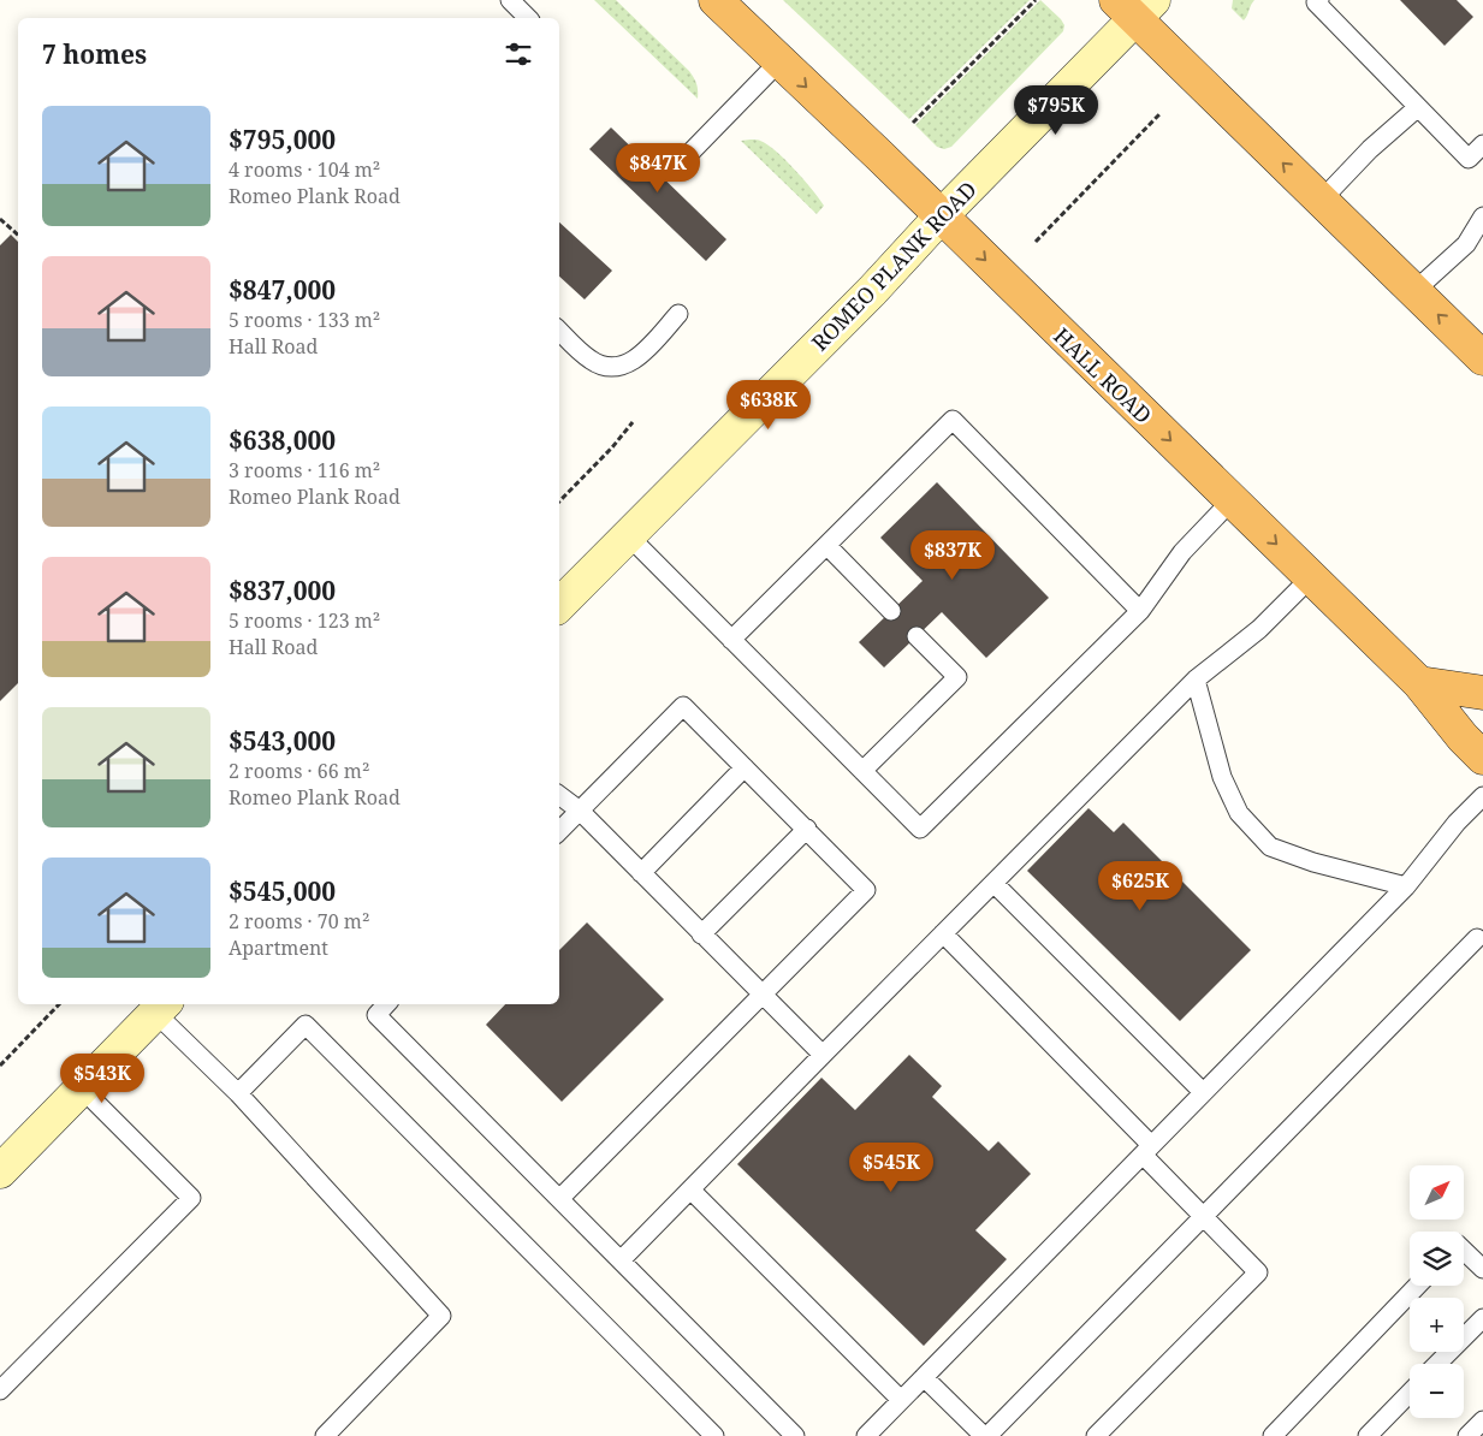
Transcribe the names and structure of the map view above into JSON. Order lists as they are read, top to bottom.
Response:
{
  "streets": {
    "highway": ["HALL ROAD"],
    "main road": ["ROMEO PLANK ROAD"]
  },
  "crossings": [
    ["ROMEO PLANK ROAD", "HALL ROAD"]
  ],
  "north": "top right",
  "page": {
    "heading": "7 homes",
    "price": [
      "$795K",
      "$847K",
      "$638K",
      "$837K",
      "$625K",
      "$543K",
      "$545K"
    ],
    "list": [
      {
        "name": "$795,000",
        "note": "4 rooms · 104 m² · Romeo Plank Road"
      },
      {
        "name": "$847,000",
        "note": "5 rooms · 133 m² · Hall Road"
      },
      {
        "name": "$638,000",
        "note": "3 rooms · 116 m² · Romeo Plank Road"
      },
      {
        "name": "$837,000",
        "note": "5 rooms · 123 m² · Hall Road"
      },
      {
        "name": "$543,000",
        "note": "2 rooms · 66 m² · Romeo Plank Road"
      },
      {
        "name": "$545,000",
        "note": "2 rooms · 70 m² · Apartment"
      }
    ],
    "map_buttons": ["+", "−"]
  }
}
